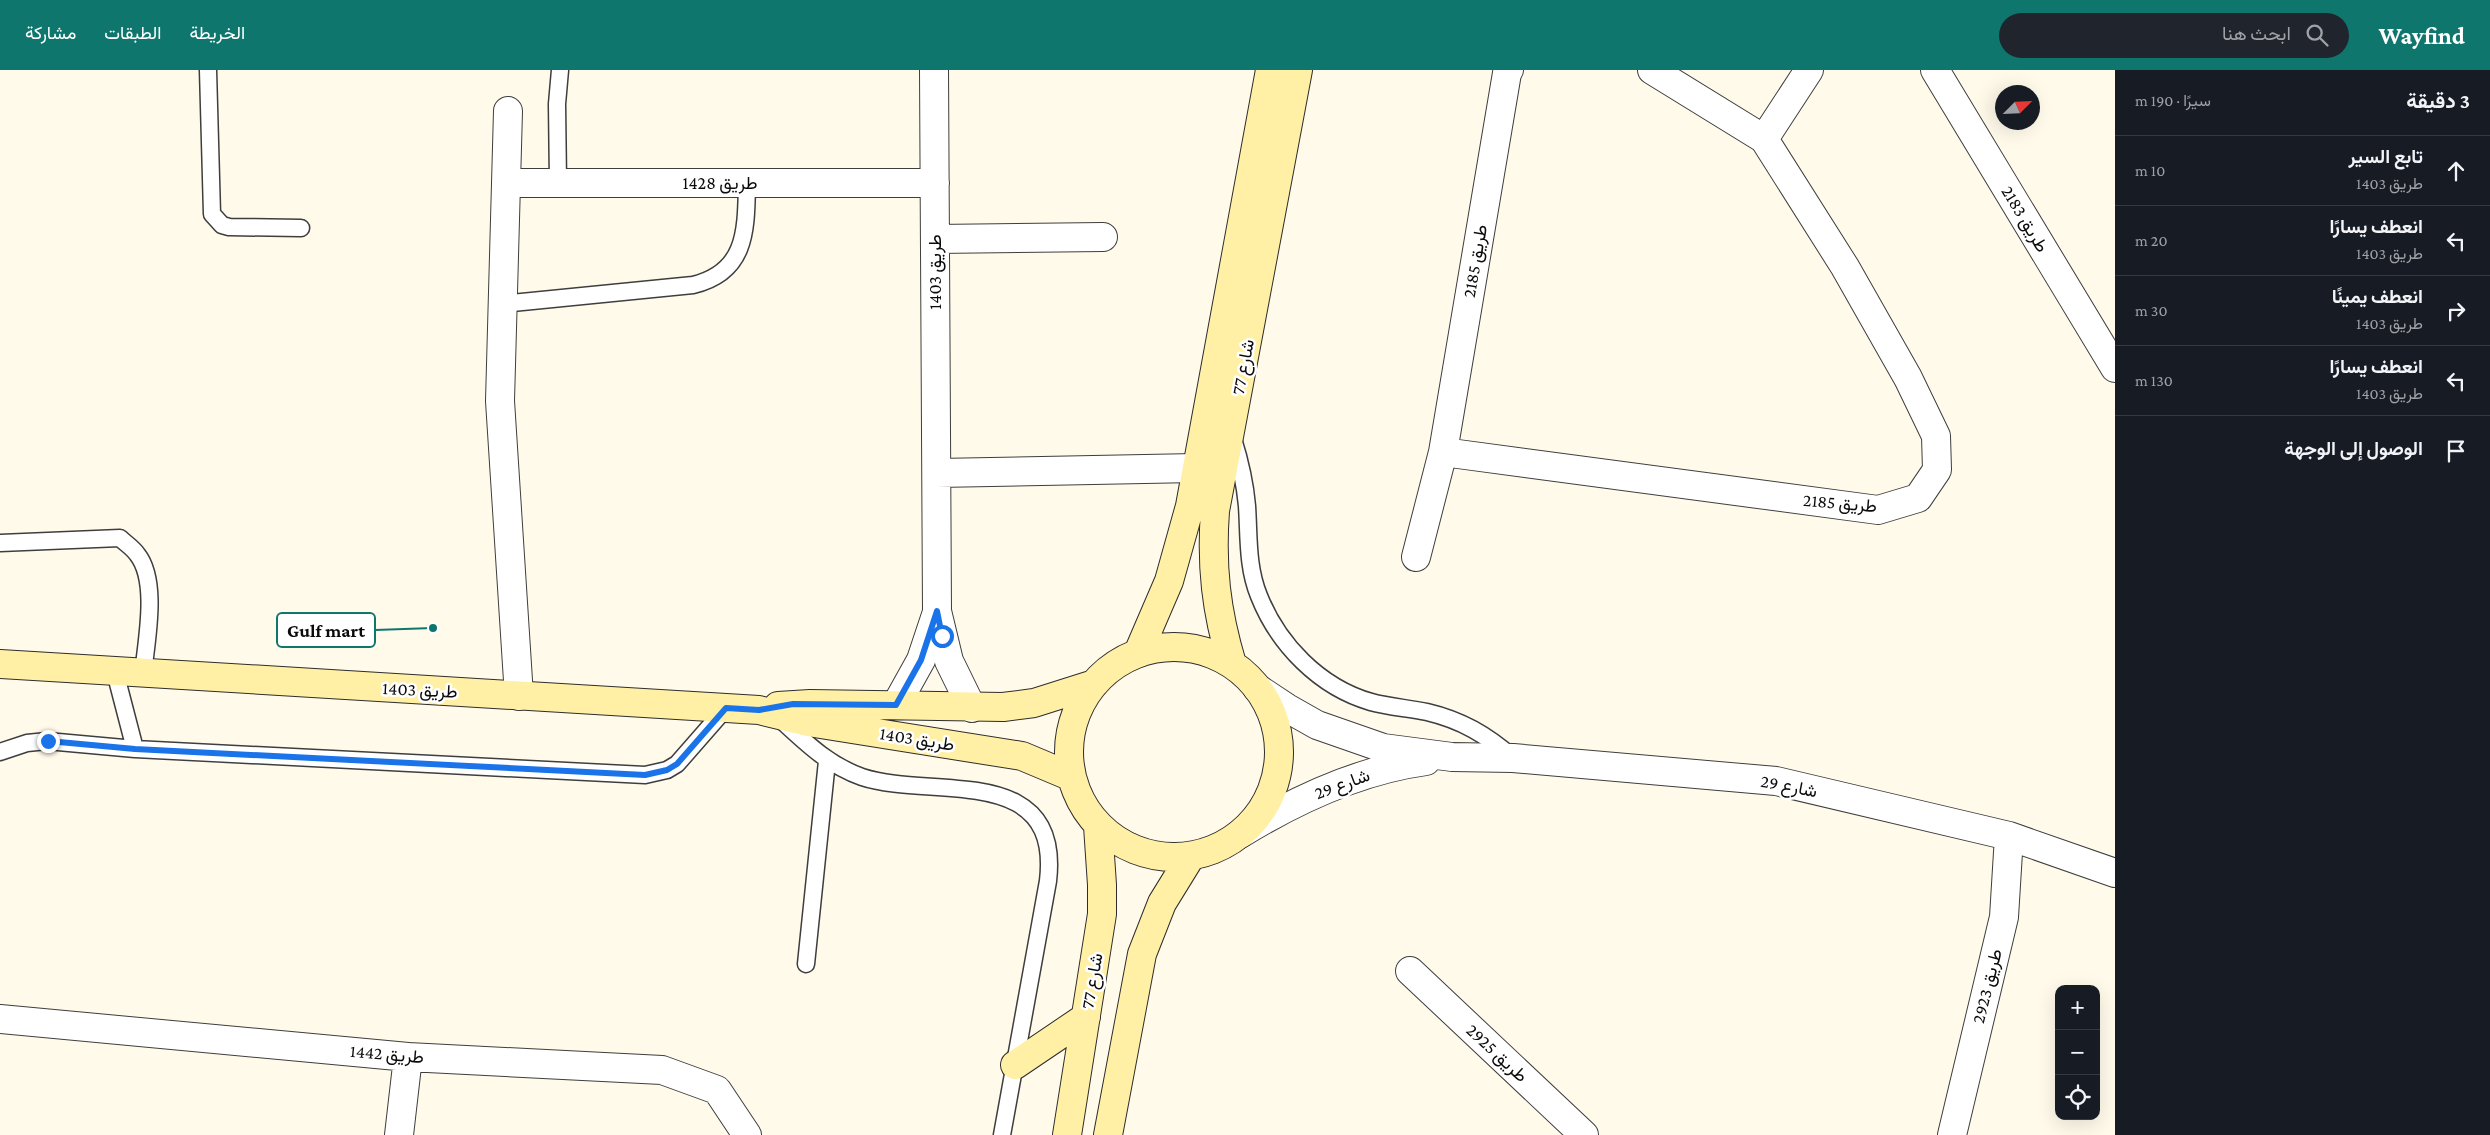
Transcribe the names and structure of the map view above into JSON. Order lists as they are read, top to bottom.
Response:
{
  "streets": {
    "street": [
      "طريق 1428",
      "طريق 2183",
      "طريق 2185",
      "طريق 1403",
      "شارع 77",
      "شارع 29",
      "طريق 2923",
      "طريق 2925",
      "طريق 1442"
    ]
  },
  "crossings": [
    ["طريق 1428", "طريق 1403"],
    ["شارع 29", "طريق 2923"]
  ],
  "places": ["Gulf mart"],
  "north": "top right",
  "page": {
    "header": "Wayfind",
    "search": "ابحث هنا",
    "nav": ["الخريطة", "الطبقات", "مشاركة"],
    "heading": ["3 دقيقة", "سيرًا · 190 m"],
    "list": [
      ["تابع السير", "طريق 1403", "10 m"],
      ["انعطف يسارًا", "طريق 1403", "20 m"],
      ["انعطف يمينًا", "طريق 1403", "30 m"],
      ["انعطف يسارًا", "طريق 1403", "130 m"],
      "الوصول إلى الوجهة"
    ],
    "map_buttons": ["+", "−"]
  }
}
